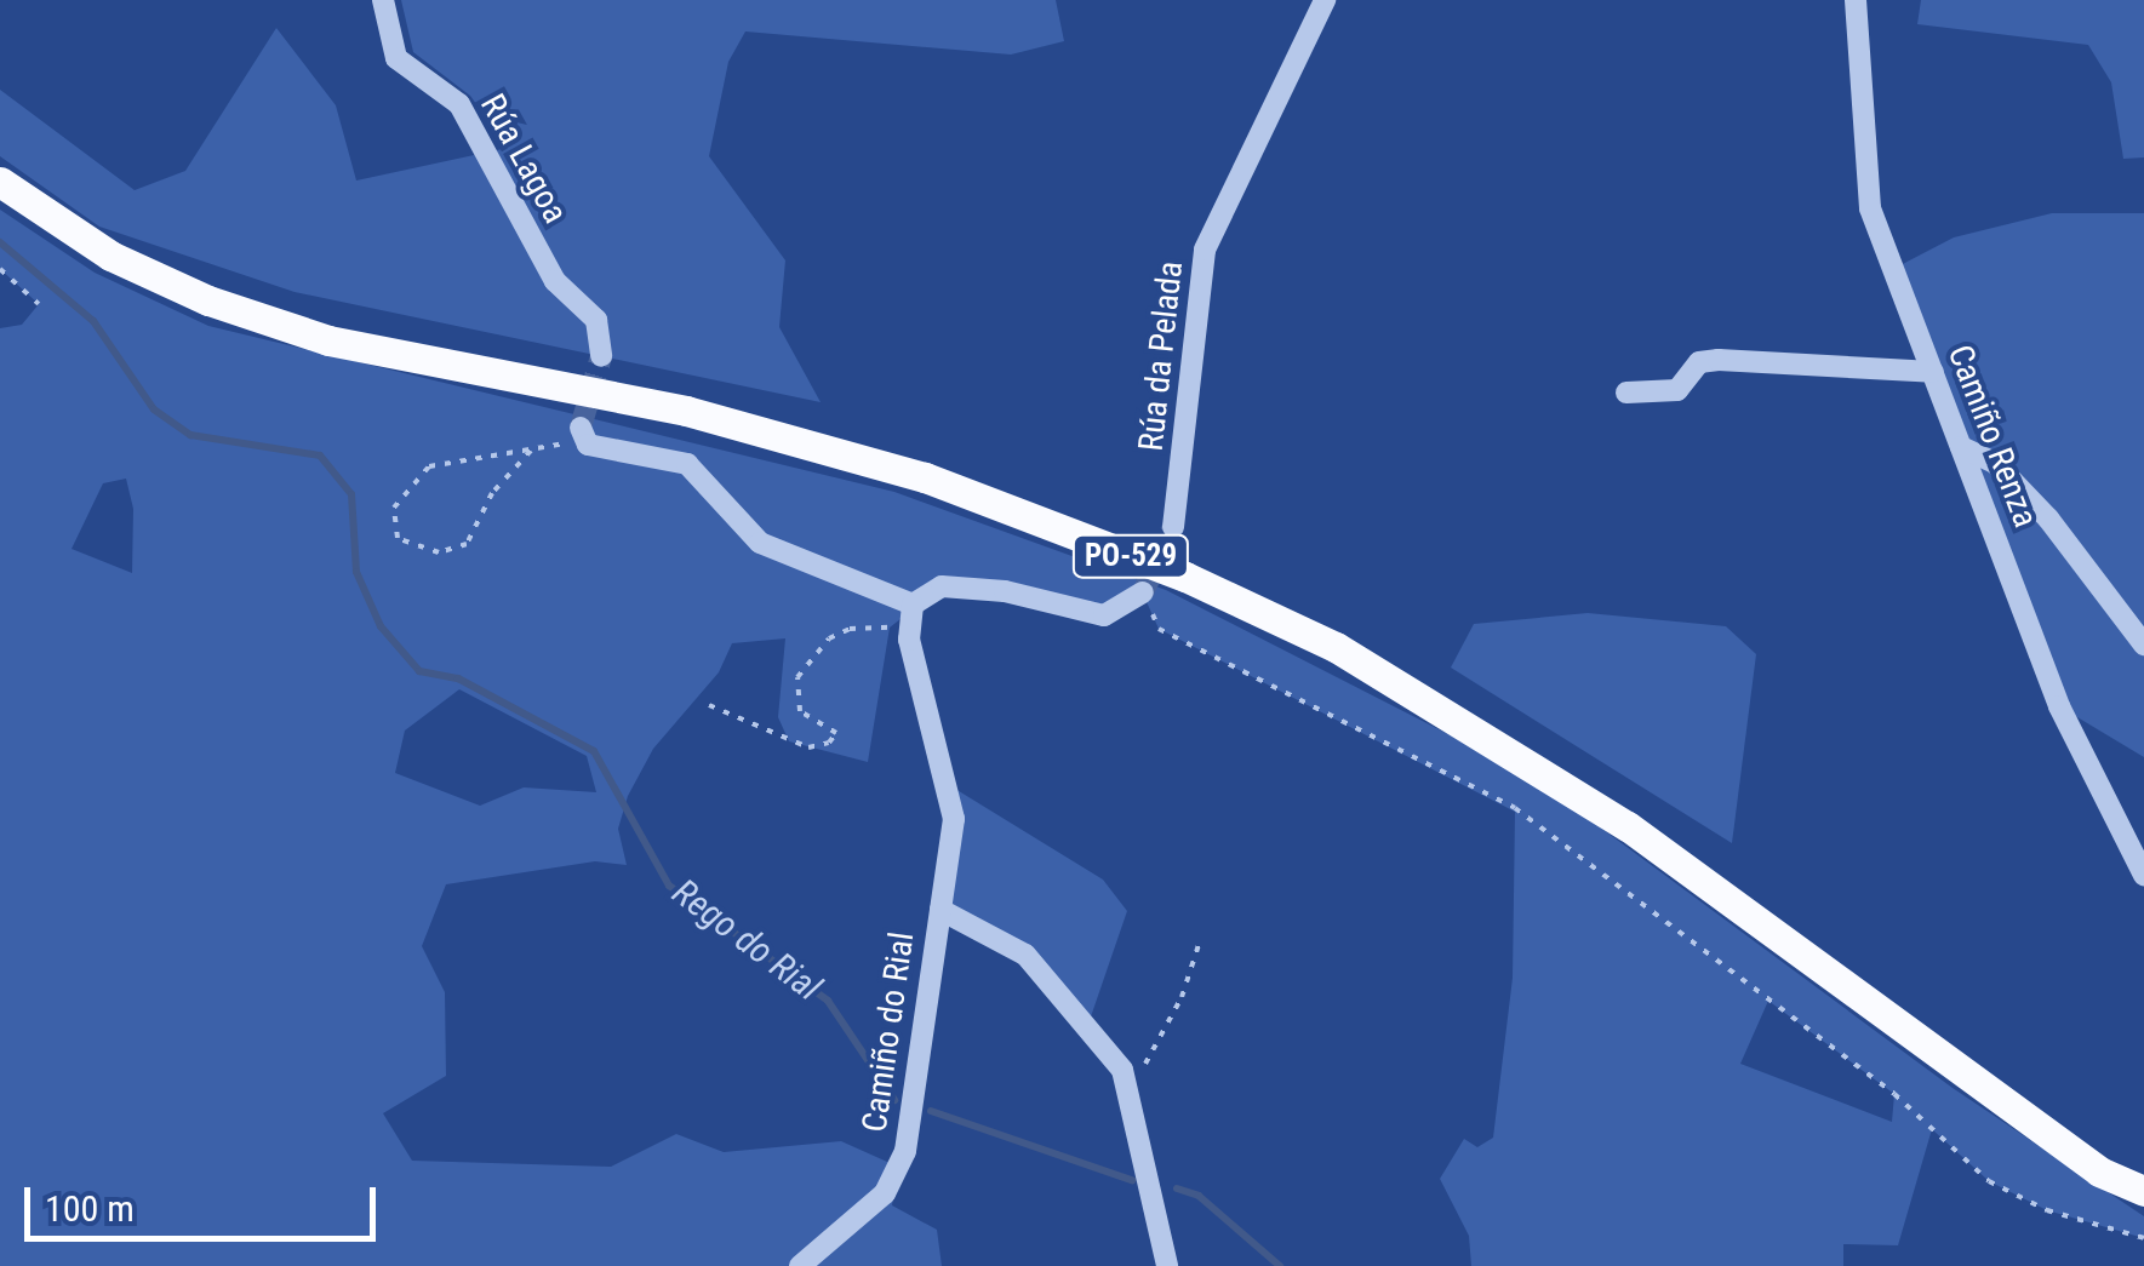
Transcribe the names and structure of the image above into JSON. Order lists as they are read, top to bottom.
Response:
{
  "streets": {
    "main road": ["PO-529"],
    "street": [
      "Rúa Lagoa",
      "Rúa da Pelada",
      "Camiño Renza",
      "Camiño do Rial"
    ]
  },
  "water": ["Rego do Rial"],
  "scale_bar": "100 m"
}
